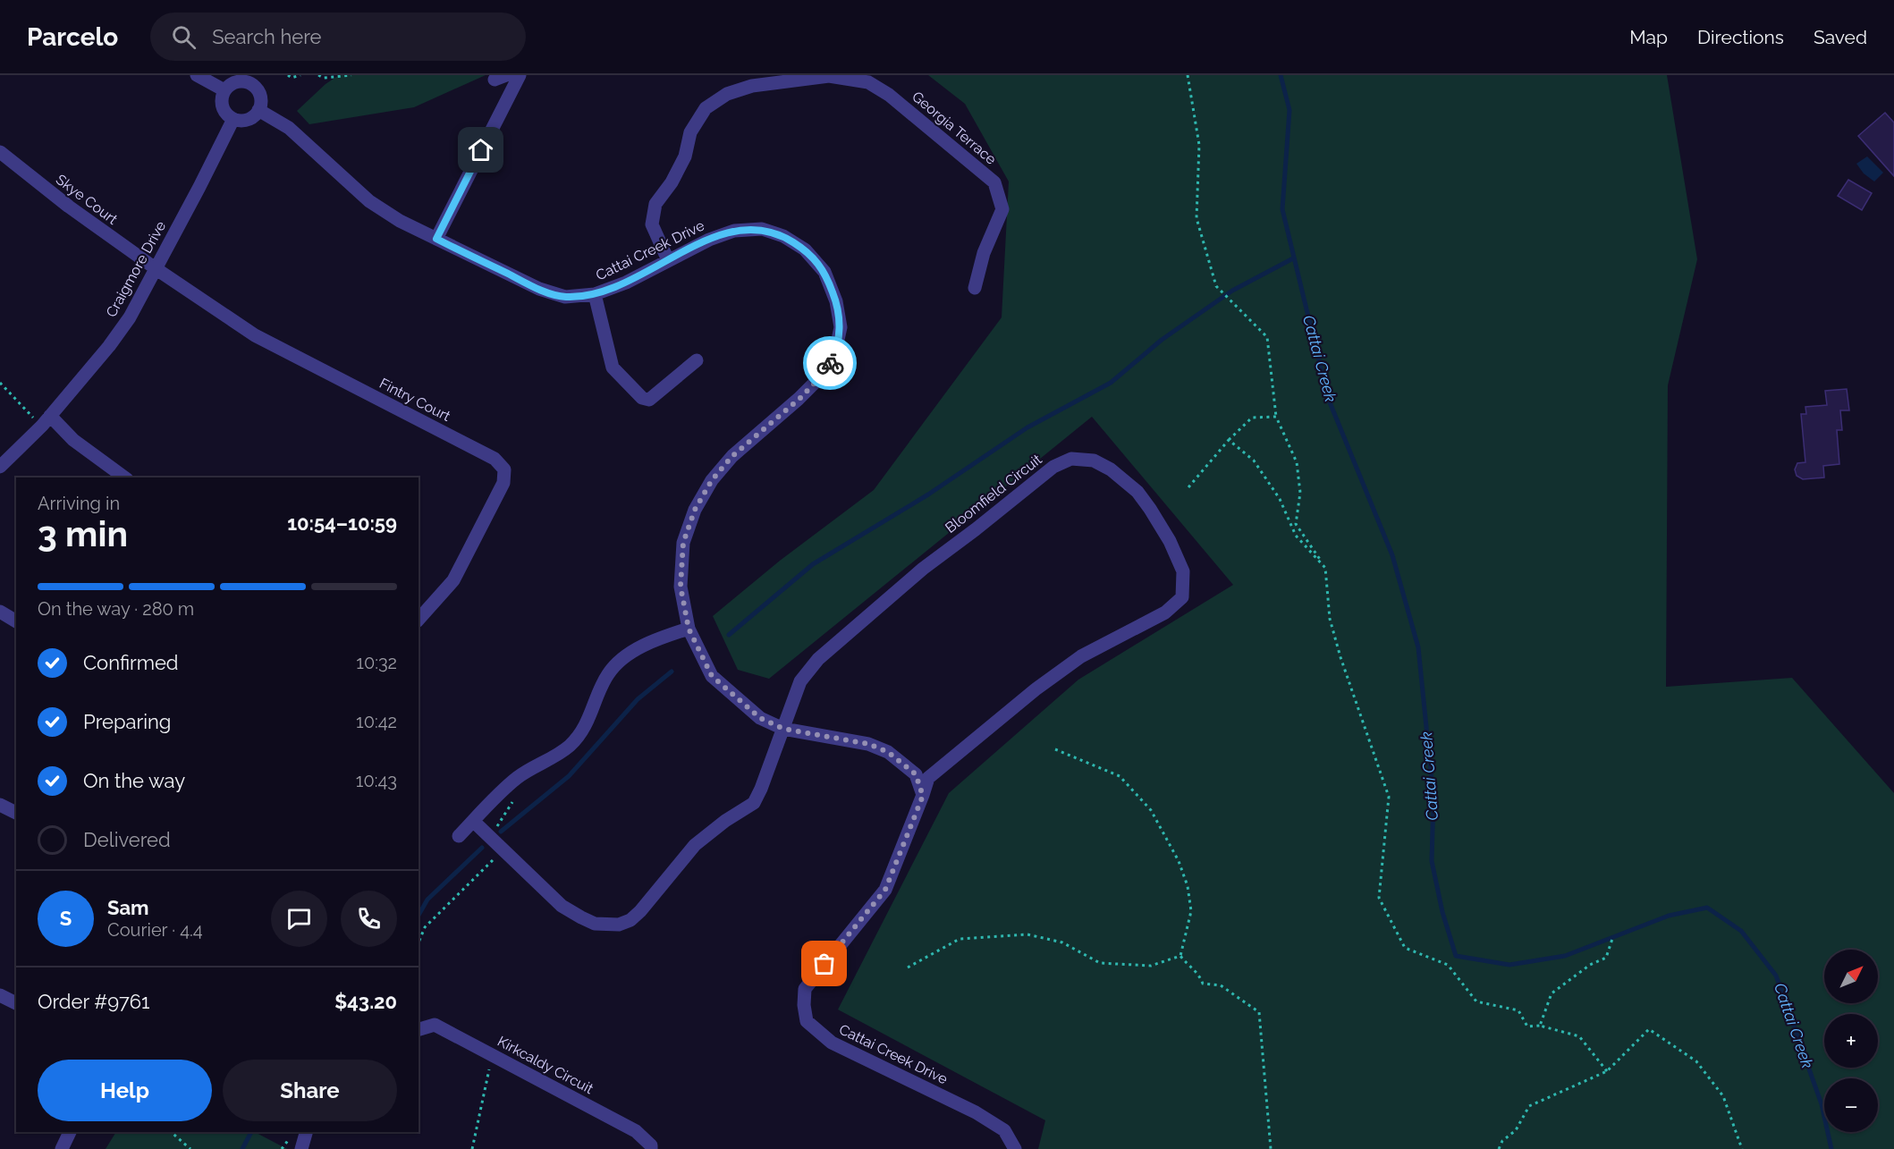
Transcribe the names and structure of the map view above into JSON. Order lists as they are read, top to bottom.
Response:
{
  "streets": {
    "street": [
      "Georgia Terrace",
      "Skye Court",
      "Cattai Creek Drive",
      "Craigmore Drive",
      "Fintry Court",
      "Bloomfield Circuit",
      "Kirkcaldy Circuit"
    ]
  },
  "crossings": [
    ["Georgia Terrace", "Cattai Creek Drive"],
    ["Skye Court", "Craigmore Drive"],
    ["Skye Court", "Fintry Court"],
    ["Cattai Creek Drive", "Craigmore Drive"],
    ["Cattai Creek Drive", "Bloomfield Circuit"],
    ["Craigmore Drive", "Fintry Court"]
  ],
  "water": ["Cattai Creek"],
  "north": "top right",
  "page": {
    "header": "Parcelo",
    "search": "Search here",
    "nav": ["Map", "Directions", "Saved"],
    "heading": ["3 min", "Arriving in", "10:54–10:59"],
    "panel": [
      "Sam",
      "Courier · 4.4",
      "Order #9761",
      "$43.20"
    ],
    "bar": "On the way · 280 m",
    "list": [
      ["Confirmed", "10:32"],
      ["Preparing", "10:42"],
      ["On the way", "10:43"],
      "Delivered"
    ],
    "round": "S",
    "map_buttons": ["+", "−"],
    "buttons": ["Help", "Share"]
  }
}
